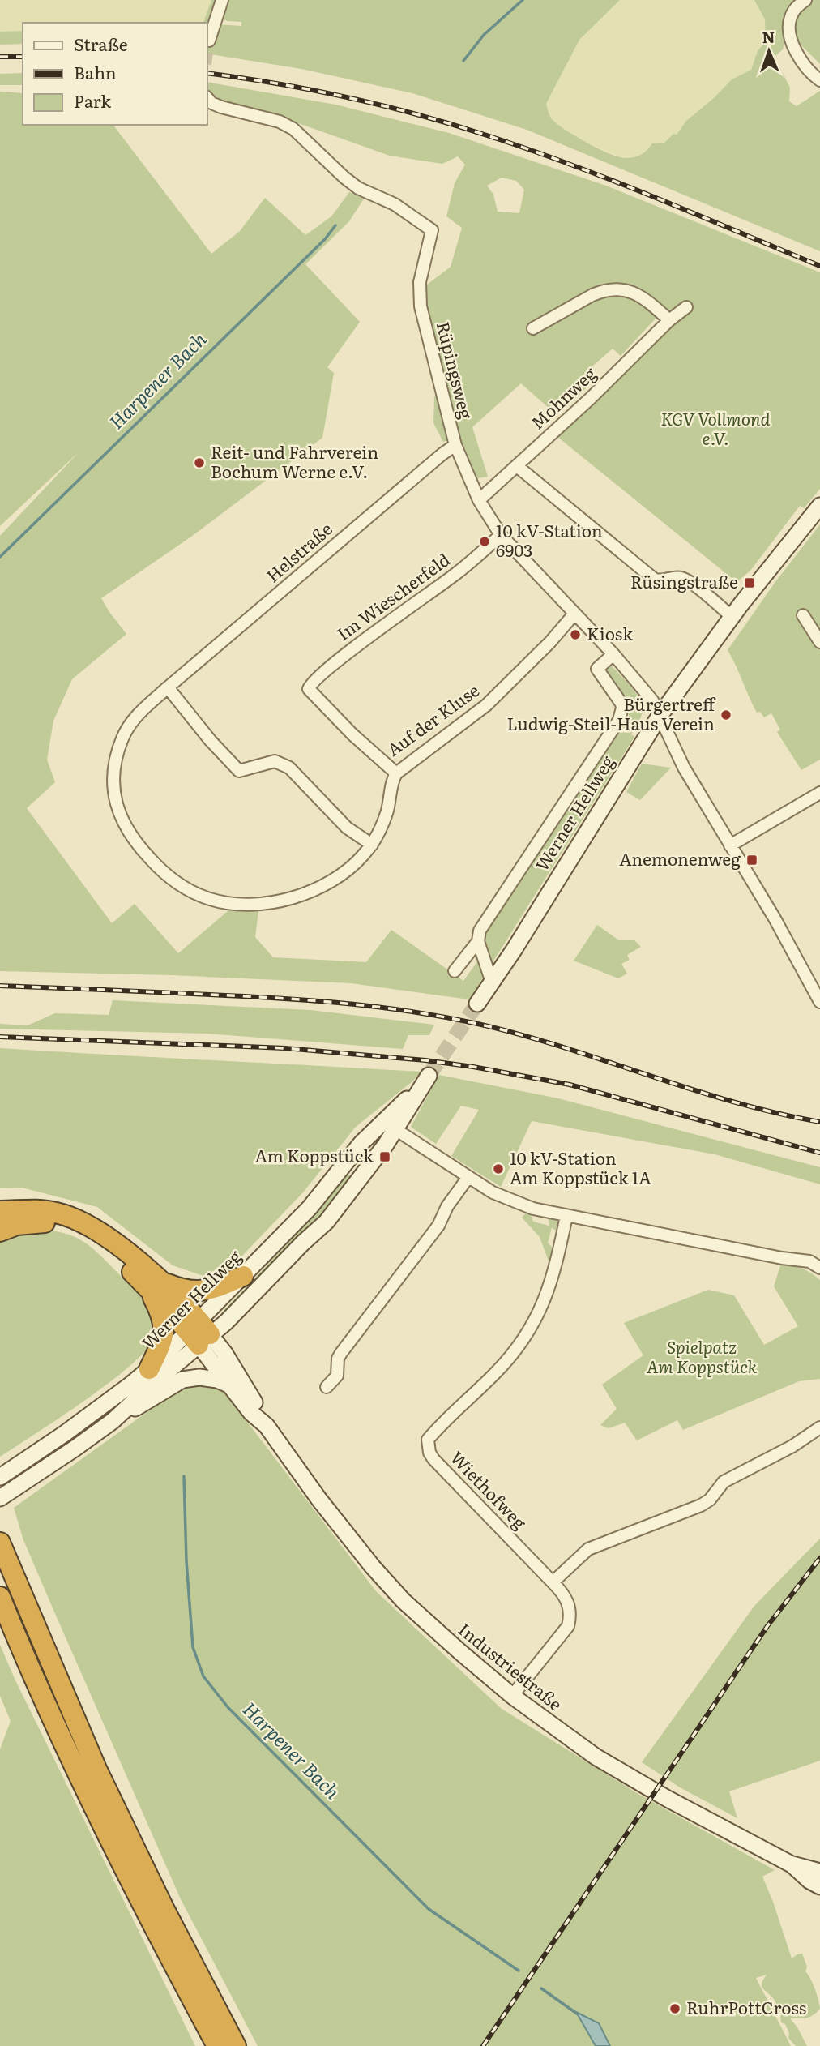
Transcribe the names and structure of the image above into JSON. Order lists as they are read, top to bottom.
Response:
{
  "streets": {
    "main road": ["Werner Hellweg", "Industriestraße"],
    "street": [
      "Rüpingsweg",
      "Mohnweg",
      "Helstraße",
      "Im Wiescherfeld",
      "Auf der Kluse",
      "Wiethofweg"
    ]
  },
  "crossings": [
    ["Rüpingsweg", "Mohnweg"],
    ["Rüpingsweg", "Helstraße"],
    ["Rüpingsweg", "Im Wiescherfeld"],
    ["Rüpingsweg", "Auf der Kluse"],
    ["Rüpingsweg", "Werner Hellweg"],
    ["Helstraße", "Auf der Kluse"],
    ["Im Wiescherfeld", "Auf der Kluse"],
    ["Werner Hellweg", "Industriestraße"],
    ["Wiethofweg", "Industriestraße"]
  ],
  "water": ["Harpener Bach"],
  "parks": ["KGV Vollmond e.V.", "Spielpatz Am Koppstück"],
  "places": {
    "other": [
      "Reit- und Fahrverein Bochum Werne e.V.",
      "10 kV-Station 6903",
      "Kiosk",
      "Bürgertreff Ludwig-Steil-Haus Verein",
      "10 kV-Station Am Koppstück 1A",
      "RuhrPottCross"
    ],
    "transit": ["Rüsingstraße", "Anemonenweg", "Am Koppstück"]
  },
  "legend": ["Straße", "Bahn", "Park"],
  "north": "top"
}
